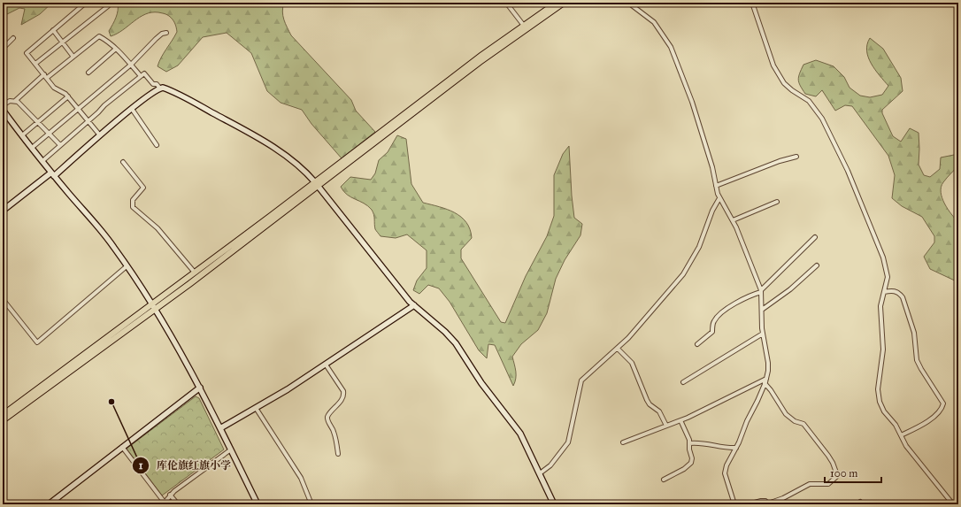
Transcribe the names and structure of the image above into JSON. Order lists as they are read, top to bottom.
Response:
{
  "places": ["库伦旗红旗小学"],
  "scale_bar": "100 m"
}
